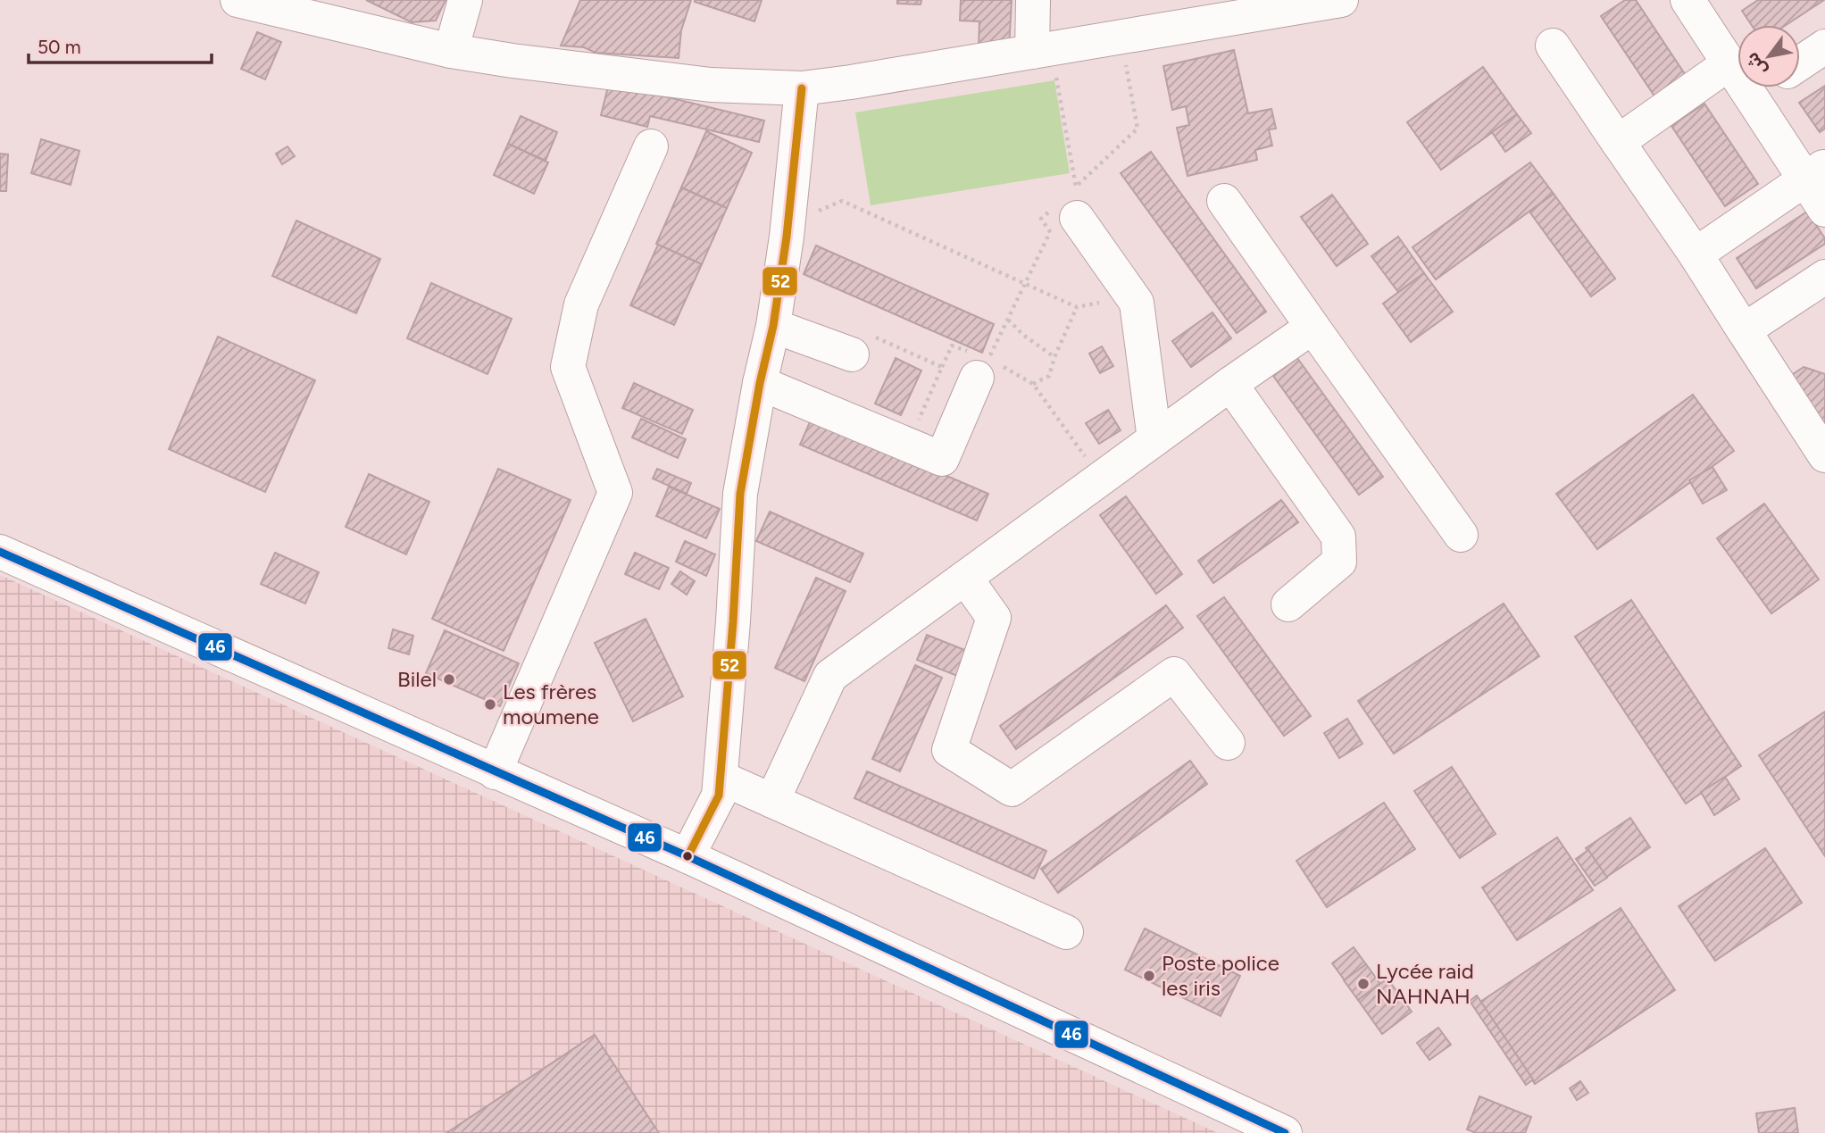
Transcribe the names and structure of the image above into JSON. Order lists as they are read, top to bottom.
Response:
{
  "places": [
    "Bilel",
    "Les frères moumene",
    "Poste police les iris",
    "Lycée raid NAHNAH"
  ],
  "lines": ["transit line 52", "transit line 46"],
  "scale_bar": "50 m",
  "north": "bottom left"
}
